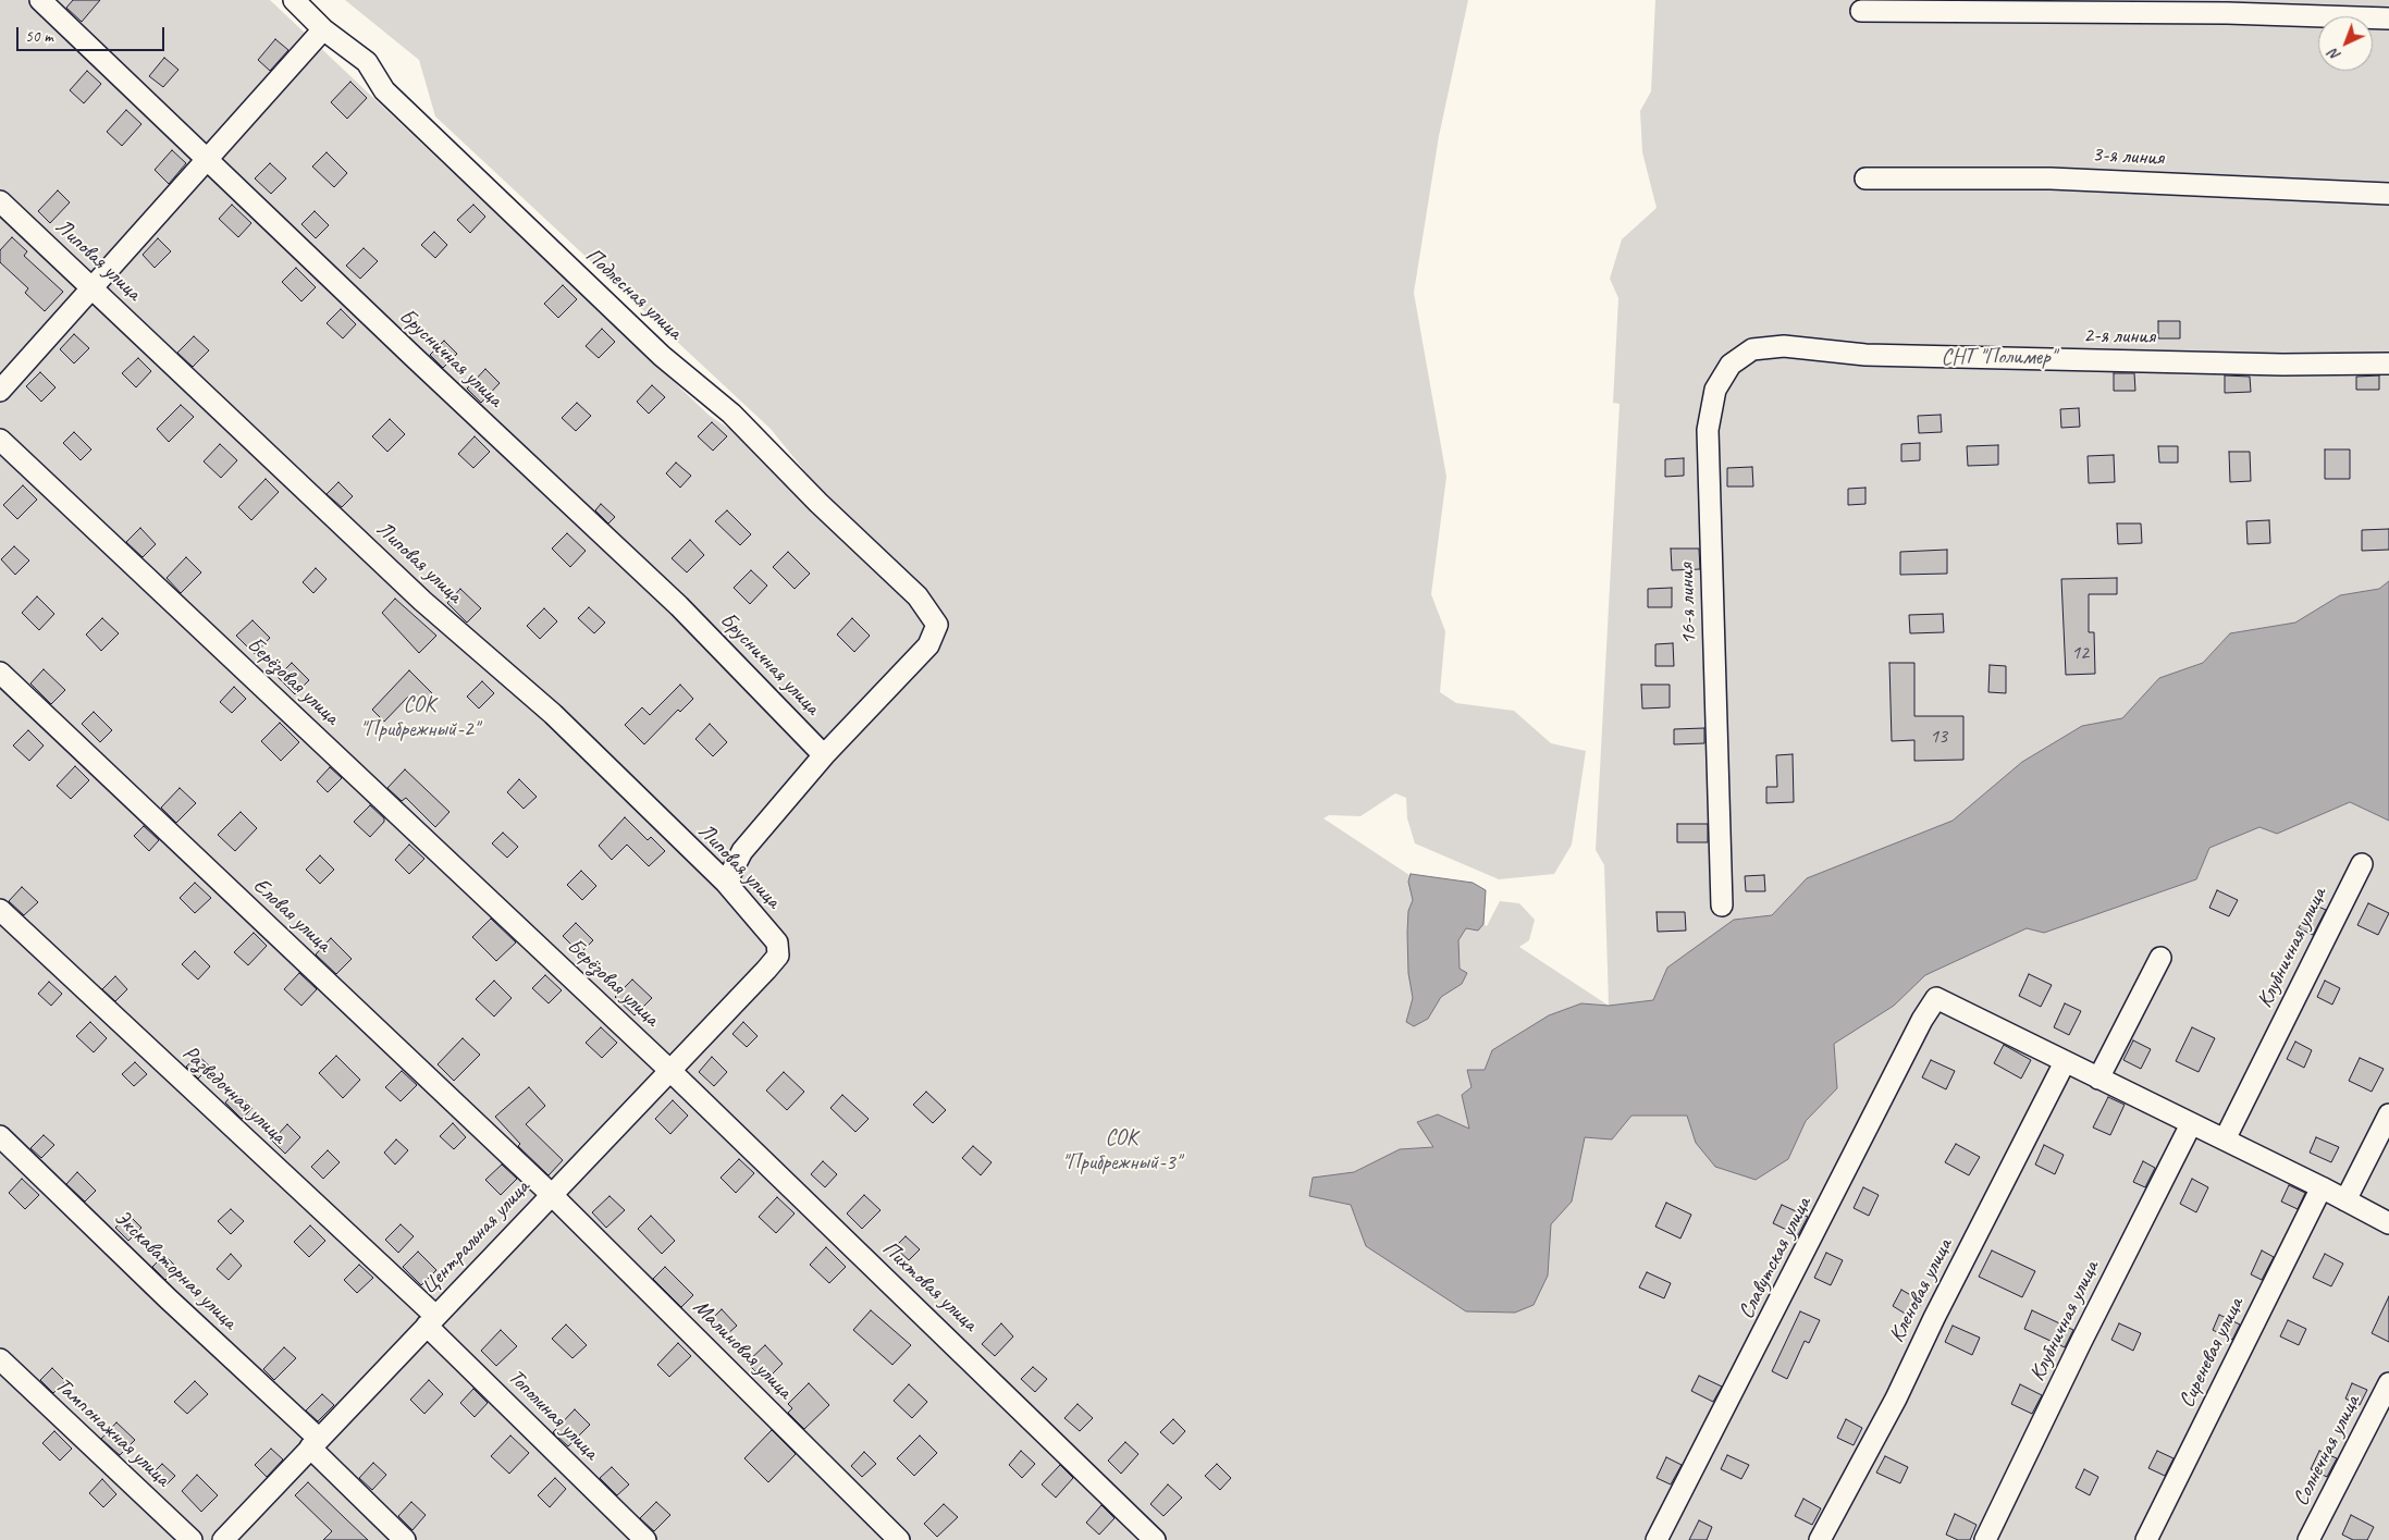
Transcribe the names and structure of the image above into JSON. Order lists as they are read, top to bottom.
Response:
{
  "streets": {
    "street": [
      "3-я линия",
      "Липовая улица",
      "Подлесная улица",
      "2-я линия",
      "Брусничная улица",
      "16-я линия",
      "Берёзовая улица",
      "Еловая улица",
      "Клубничная улица",
      "Разведочная улица",
      "Центральная улица",
      "Славутская улица",
      "Экскаваторная улица",
      "Пихтовая улица",
      "Кленовая улица",
      "Малиновая улица",
      "Сиреневая улица",
      "Тополиная улица",
      "Тампонажная улица",
      "Солнечная улица"
    ]
  },
  "crossings": [
    ["Липовая улица", "Центральная улица"],
    ["Подлесная улица", "Брусничная улица"],
    ["2-я линия", "16-я линия"],
    ["Берёзовая улица", "Центральная улица"],
    ["Берёзовая улица", "Пихтовая улица"],
    ["Еловая улица", "Центральная улица"],
    ["Еловая улица", "Малиновая улица"],
    ["Разведочная улица", "Центральная улица"],
    ["Разведочная улица", "Тополиная улица"],
    ["Центральная улица", "Экскаваторная улица"],
    ["Центральная улица", "Пихтовая улица"],
    ["Центральная улица", "Малиновая улица"],
    ["Центральная улица", "Тополиная улица"],
    ["Славутская улица", "Кленовая улица"]
  ],
  "parks": ["СНТ \"Полимер\"", "СОК \"Прибрежный-2\"", "СОК \"Прибрежный-3\""],
  "house_numbers": ["12", "13"],
  "scale_bar": "50 m",
  "north": "bottom left"
}
